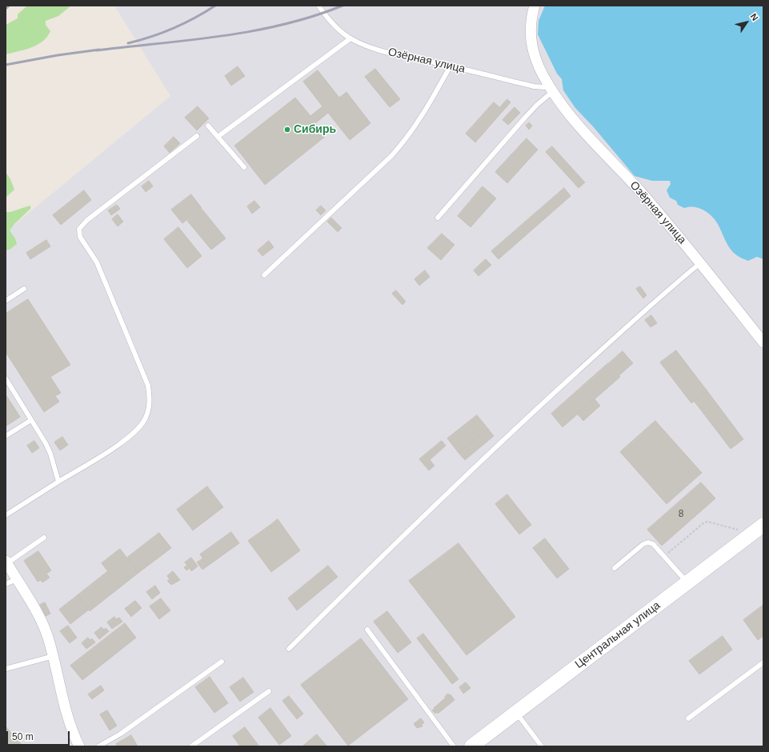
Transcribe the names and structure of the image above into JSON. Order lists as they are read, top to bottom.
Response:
{
  "streets": {
    "street": ["Озёрная улица", "Центральная улица"]
  },
  "places": ["Сибирь"],
  "house_numbers": ["8"],
  "scale_bar": "50 m",
  "north": "top right"
}
